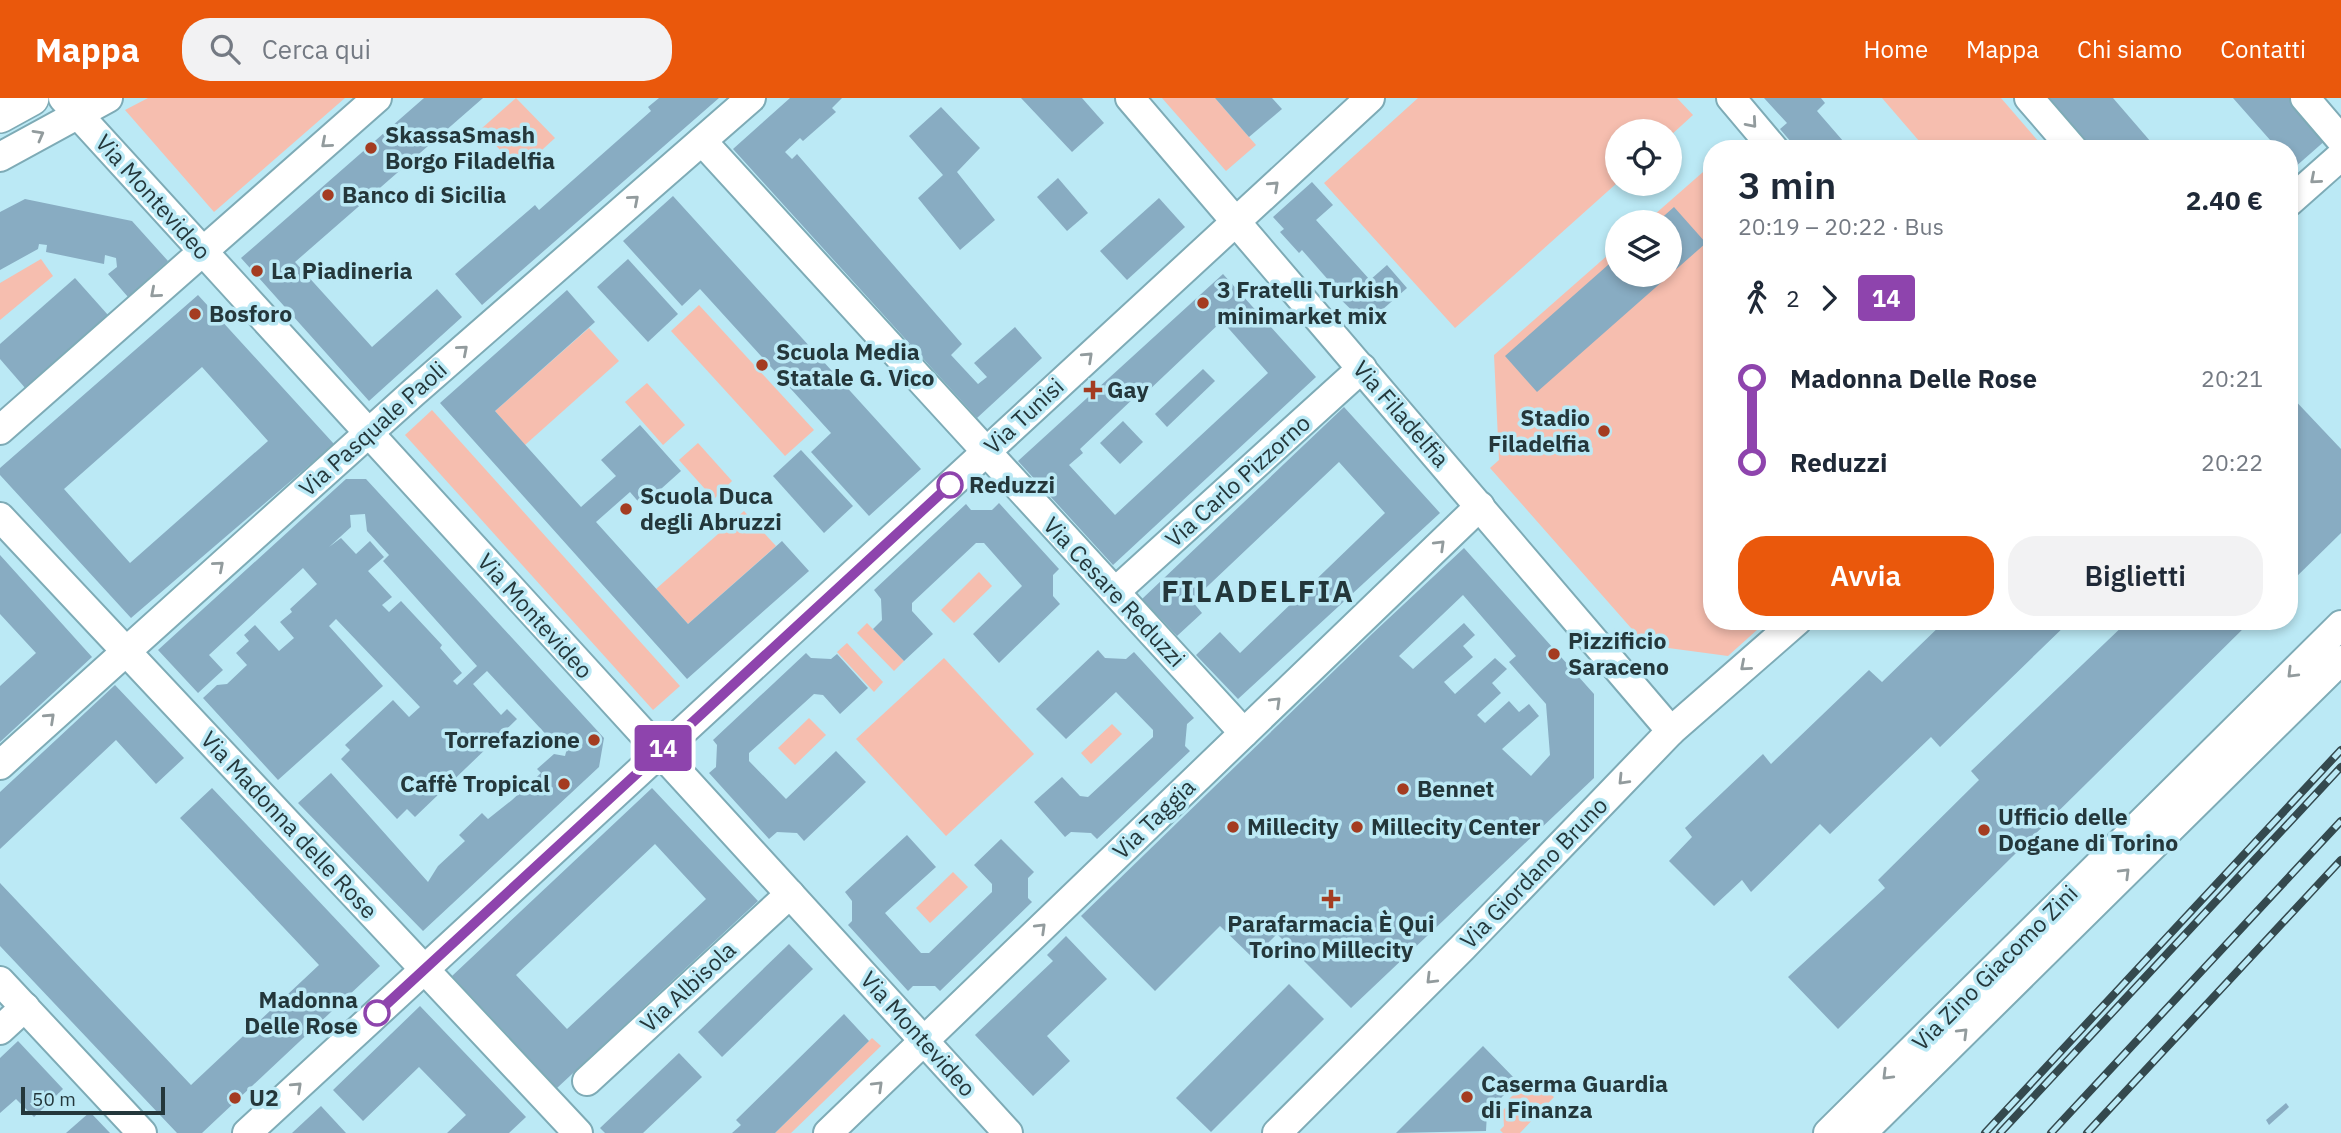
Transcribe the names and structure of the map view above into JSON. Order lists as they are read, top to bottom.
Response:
{
  "streets": {
    "street": [
      "Via Montevideo",
      "Via Filadelfia",
      "Via Tunisi",
      "Via Pasquale Paoli",
      "Via Carlo Pizzorno",
      "Via Cesare Reduzzi",
      "Via Taggia",
      "Via Madonna delle Rose",
      "Via Giordano Bruno",
      "Via Zino Giacomo Zini",
      "Via Albisola"
    ]
  },
  "crossings": [
    ["Via Montevideo", "Via Tunisi"],
    ["Via Montevideo", "Via Pasquale Paoli"],
    ["Via Montevideo", "Via Taggia"],
    ["Via Montevideo", "Via Albisola"],
    ["Via Filadelfia", "Via Tunisi"],
    ["Via Filadelfia", "Via Carlo Pizzorno"],
    ["Via Filadelfia", "Via Taggia"],
    ["Via Filadelfia", "Via Giordano Bruno"],
    ["Via Tunisi", "Via Cesare Reduzzi"],
    ["Via Tunisi", "Via Madonna delle Rose"],
    ["Via Pasquale Paoli", "Via Cesare Reduzzi"],
    ["Via Pasquale Paoli", "Via Madonna delle Rose"],
    ["Via Carlo Pizzorno", "Via Cesare Reduzzi"],
    ["Via Cesare Reduzzi", "Via Taggia"]
  ],
  "one_way": ["Via Tunisi", "Via Taggia", "Via Giordano Bruno"],
  "districts": ["FILADELFIA"],
  "places": {
    "other": [
      "SkassaSmash Borgo Filadelfia",
      "Banco di Sicilia",
      "La Piadineria",
      "3 Fratelli Turkish minimarket mix",
      "Bosforo",
      "Scuola Media Statale G. Vico",
      "Stadio Filadelfia",
      "Reduzzi",
      "Scuola Duca degli Abruzzi",
      "Pizzificio Saraceno",
      "Torrefazione",
      "Caffè Tropical",
      "Bennet",
      "Millecity",
      "Millecity Center",
      "Ufficio delle Dogane di Torino",
      "Madonna Delle Rose",
      "Caserma Guardia di Finanza",
      "U2"
    ],
    "health": ["Gay", "Parafarmacia È Qui Torino Millecity"]
  },
  "lines": ["bus line 14"],
  "scale_bar": "50 m",
  "page": {
    "header": "Mappa",
    "search": "Cerca qui",
    "nav": [
      "Home",
      "Mappa",
      "Chi siamo",
      "Contatti"
    ],
    "on_map": "14",
    "heading": ["3 min", "20:19 – 20:22 · Bus", "2.40 €"],
    "legs": ["2", "14"],
    "list": [
      {
        "name": "Madonna Delle Rose",
        "value": "20:21"
      },
      {
        "name": "Reduzzi",
        "value": "20:22"
      }
    ],
    "buttons": ["Avvia", "Biglietti"],
    "scale": "50 m"
  }
}
